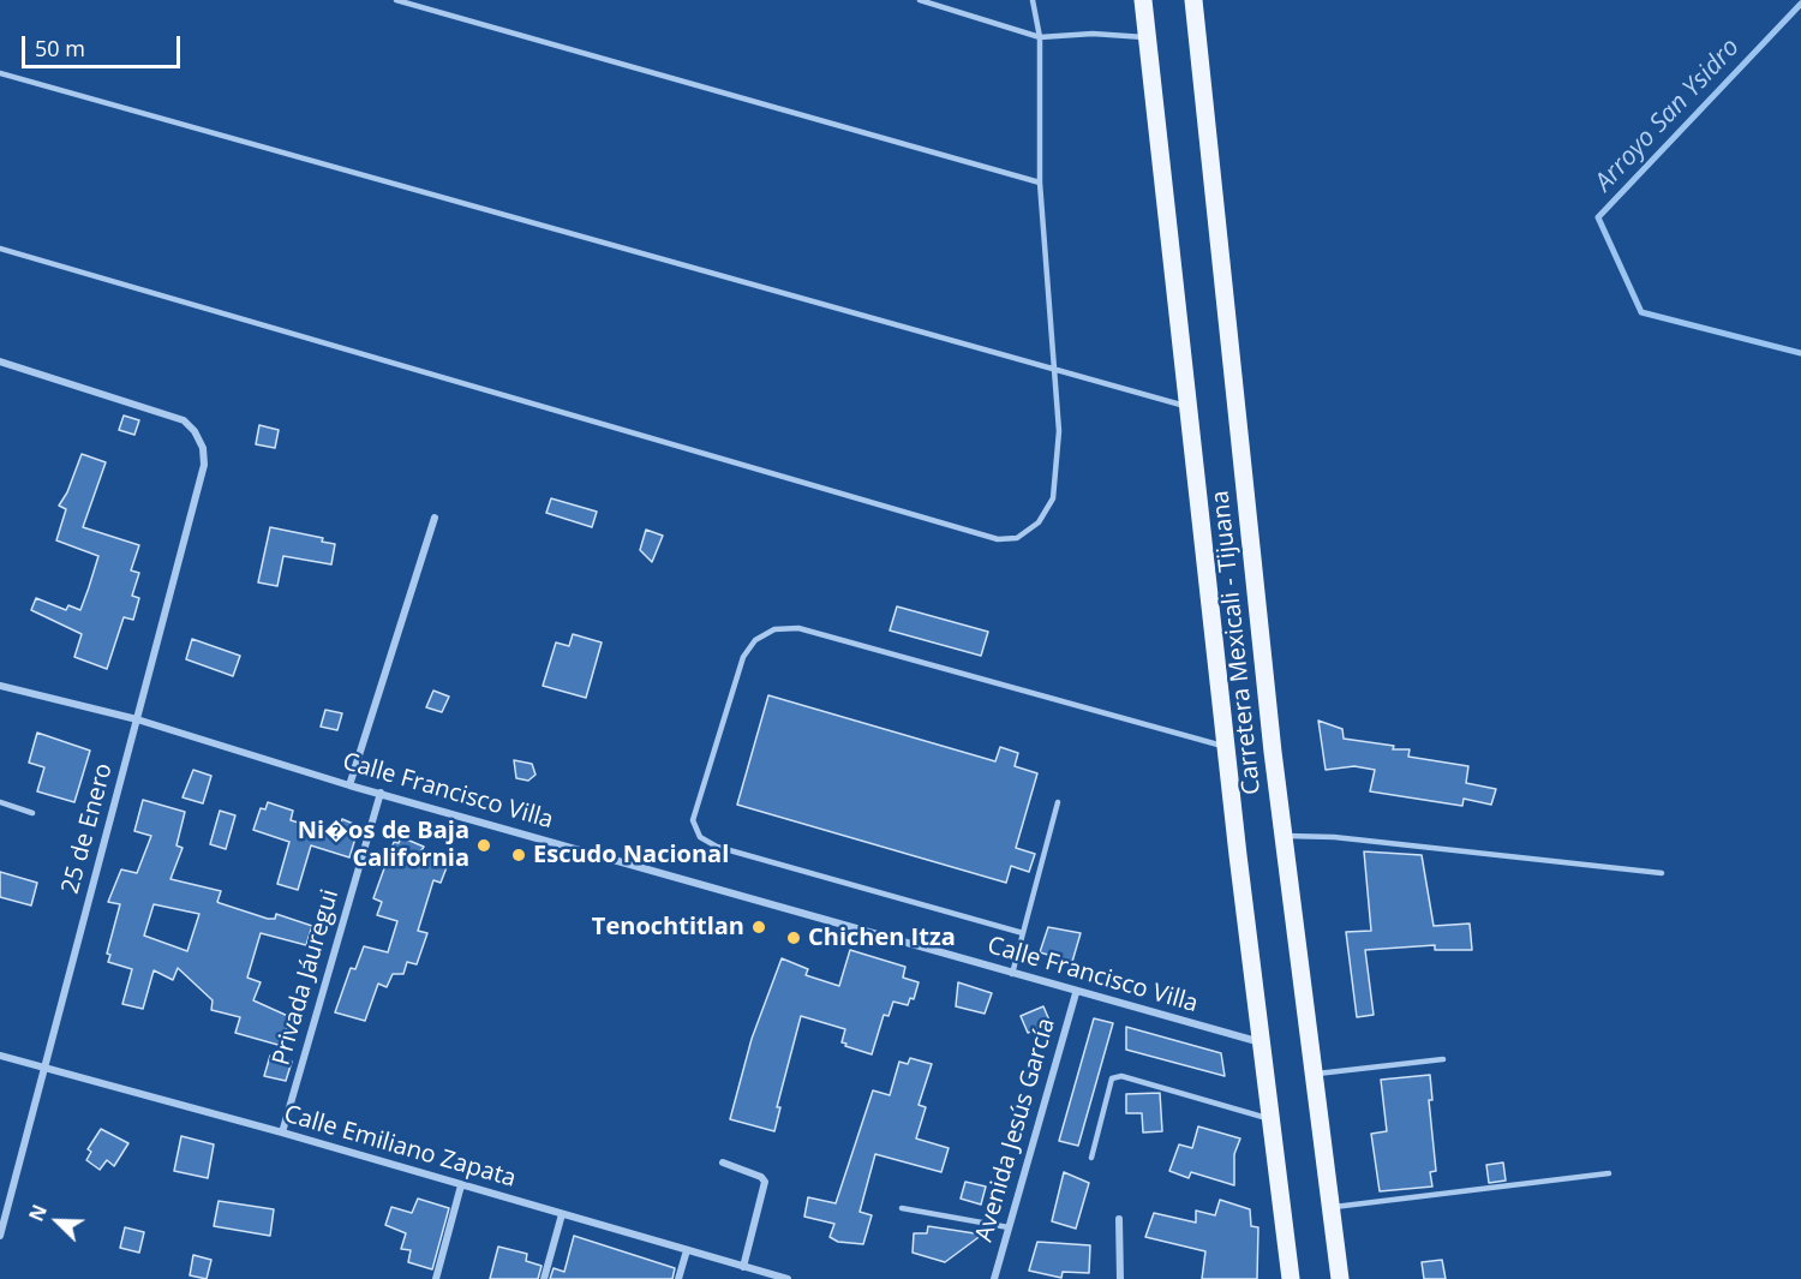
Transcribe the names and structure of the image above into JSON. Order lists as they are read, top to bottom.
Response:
{
  "streets": {
    "main road": ["Carretera Mexicali - Tijuana"],
    "street": [
      "Calle Francisco Villa",
      "25 de Enero",
      "Privada Jáuregui",
      "Avenida Jesús García",
      "Calle Emiliano Zapata"
    ]
  },
  "crossings": [
    ["Carretera Mexicali - Tijuana", "Calle Francisco Villa"],
    ["Calle Francisco Villa", "25 de Enero"],
    ["Calle Francisco Villa", "Privada Jáuregui"],
    ["Calle Francisco Villa", "Avenida Jesús García"],
    ["25 de Enero", "Calle Emiliano Zapata"],
    ["Privada Jáuregui", "Calle Emiliano Zapata"]
  ],
  "water": ["Arroyo San Ysidro"],
  "places": [
    "Ni�os de Baja California",
    "Escudo Nacional",
    "Tenochtitlan",
    "Chichen Itza"
  ],
  "scale_bar": "50 m",
  "north": "top left"
}
